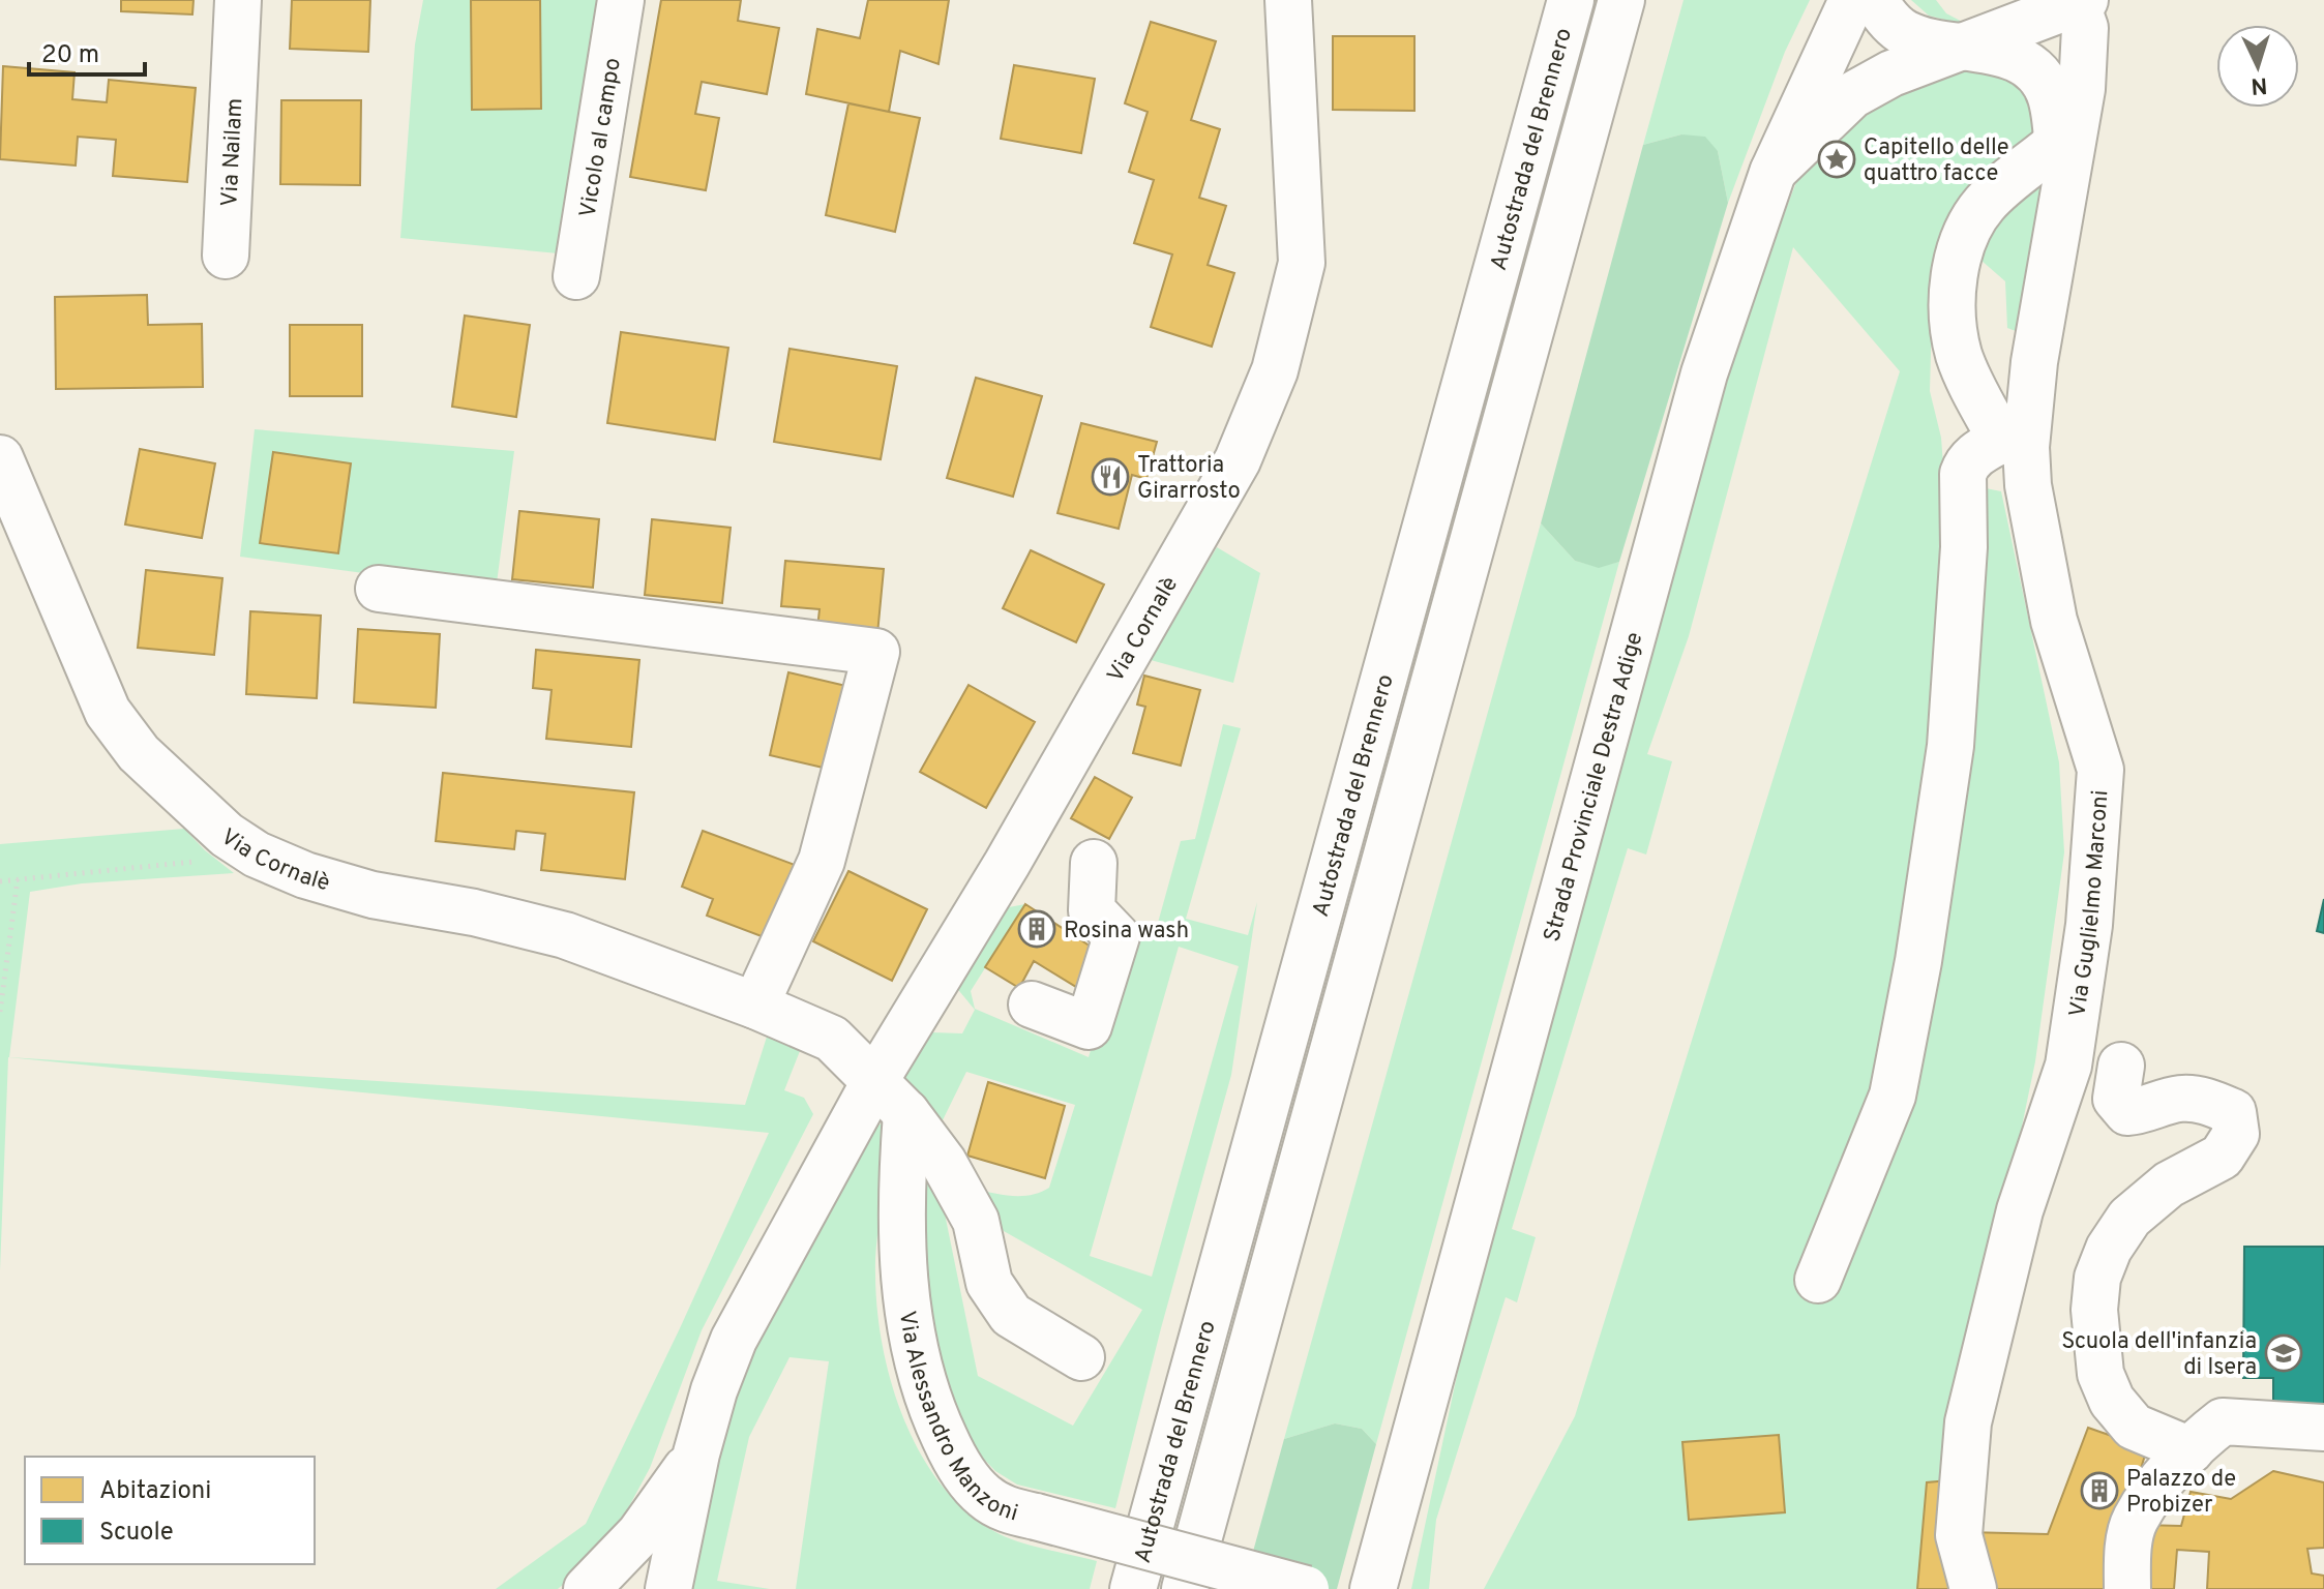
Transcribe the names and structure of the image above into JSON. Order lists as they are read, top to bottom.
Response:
{
  "streets": {
    "main road": [
      "Vicolo al campo",
      "Autostrada del Brennero",
      "Via Nailam",
      "Via Cornalè",
      "Strada Provinciale Destra Adige",
      "Via Guglielmo Marconi",
      "Via Alessandro Manzoni"
    ]
  },
  "places": {
    "place": ["Capitello delle quattro facce"],
    "restaurant": ["Trattoria Girarrosto"],
    "building": ["Rosina wash", "Palazzo de Probizer"],
    "school or university": ["Scuola dell'infanzia di Isera"]
  },
  "legend": ["Abitazioni", "Scuole"],
  "scale_bar": "20 m",
  "north": "bottom"
}
